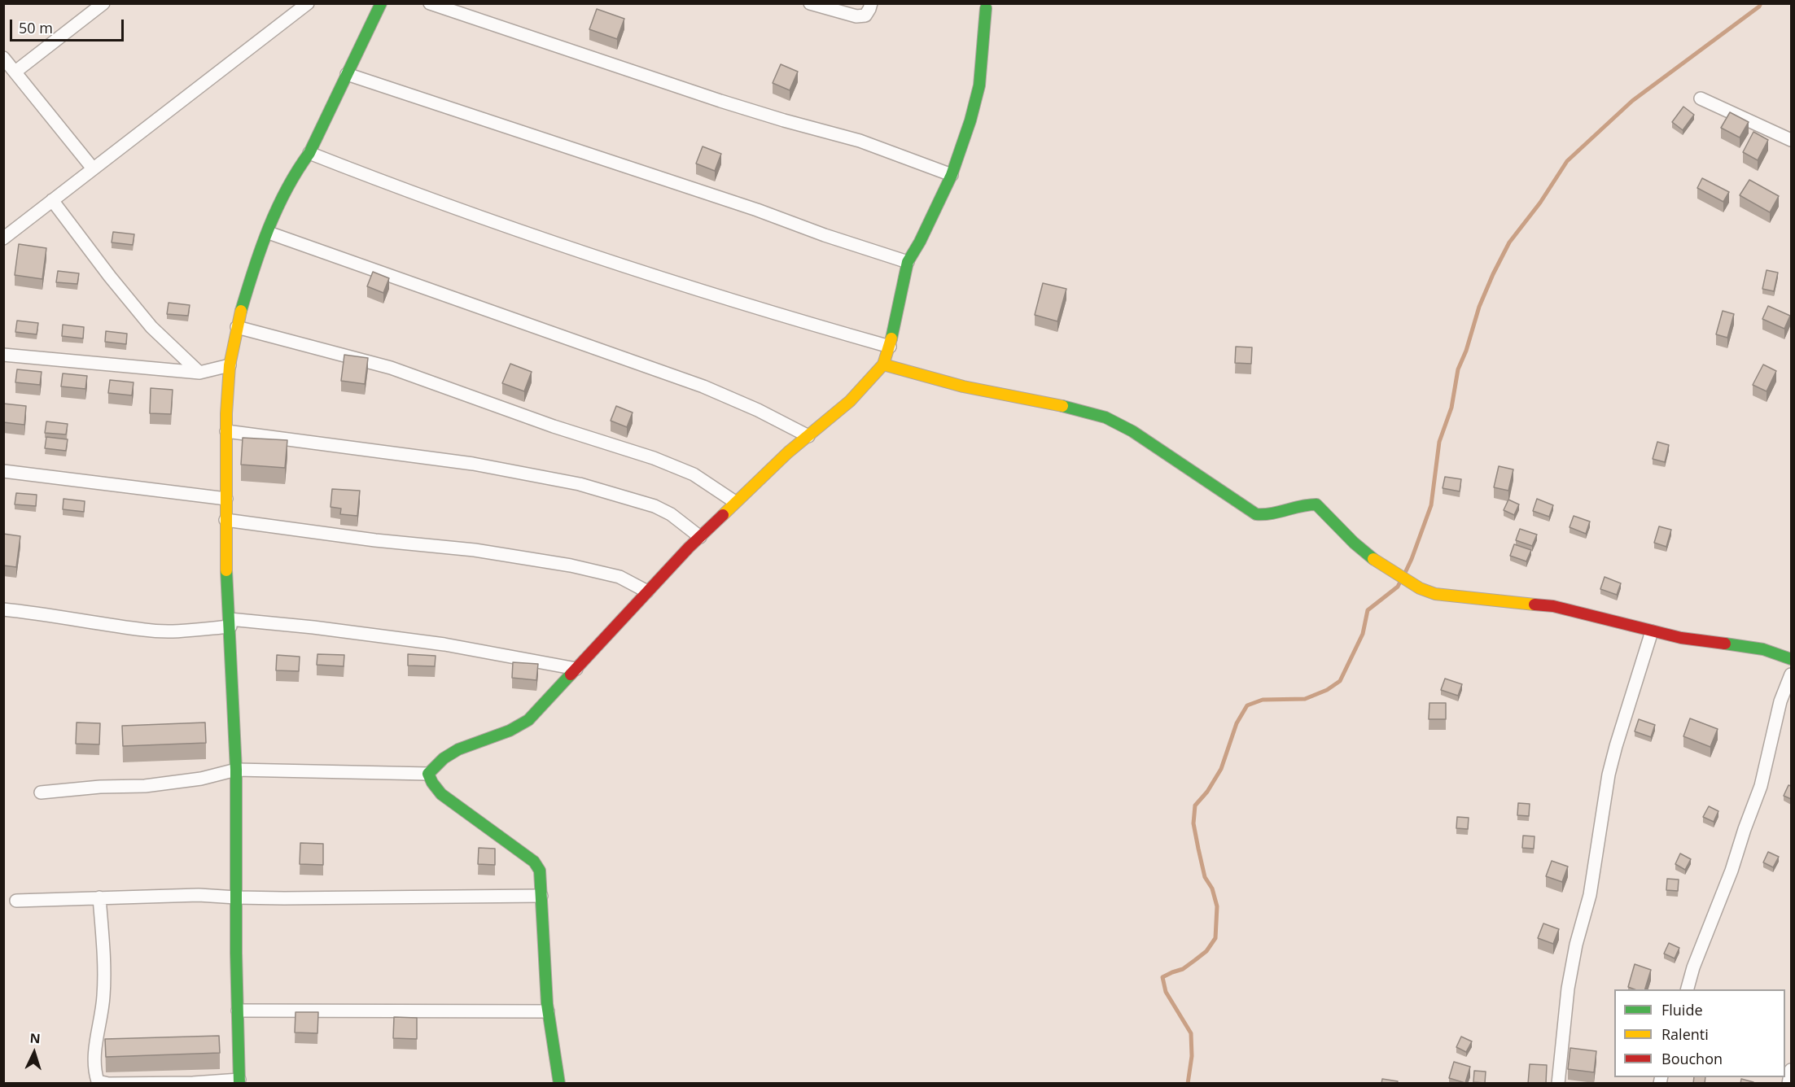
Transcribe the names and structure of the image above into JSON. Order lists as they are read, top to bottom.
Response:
{
  "legend": ["Fluide", "Ralenti", "Bouchon"],
  "scale_bar": "50 m",
  "north": "top"
}
